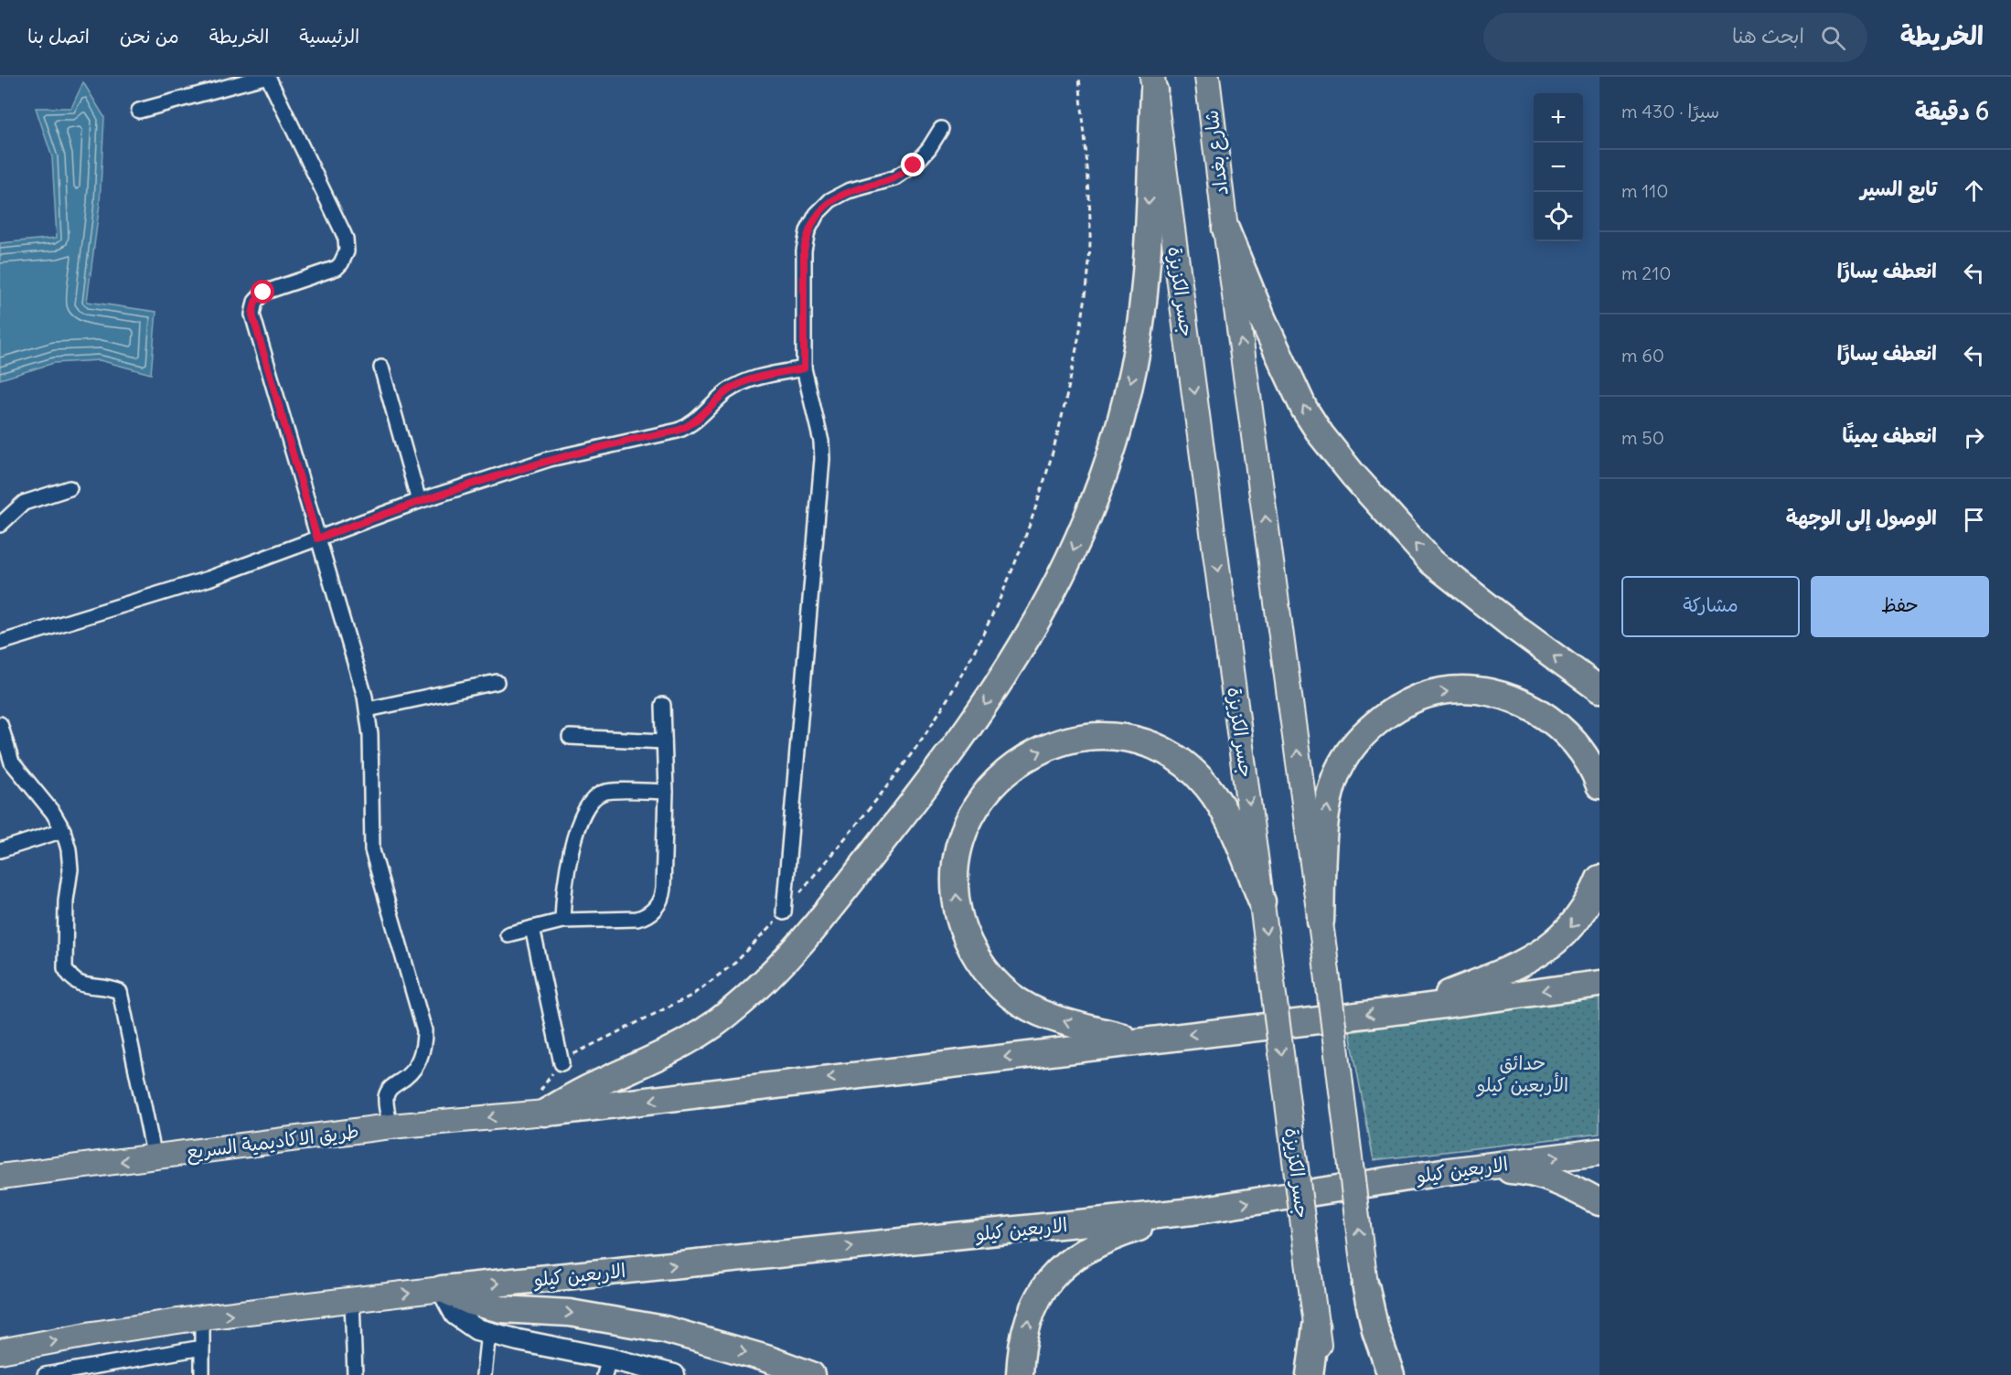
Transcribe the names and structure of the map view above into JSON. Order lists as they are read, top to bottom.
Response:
{
  "streets": {
    "highway": [
      "شارع بغداد",
      "جسر الكزيزة",
      "طريق الاكاديمية السريع",
      "الاربعين كيلو"
    ]
  },
  "parks": ["حدائق الأربعين كيلو"],
  "page": {
    "header": "الخريطة",
    "search": "ابحث هنا",
    "nav": [
      "الرئيسية",
      "الخريطة",
      "من نحن",
      "اتصل بنا"
    ],
    "heading": ["6 دقيقة", "سيرًا · 430 m"],
    "map_buttons": ["+", "−"],
    "list": [
      ["تابع السير", "110 m"],
      ["انعطف يسارًا", "210 m"],
      ["انعطف يسارًا", "60 m"],
      ["انعطف يمينًا", "50 m"],
      "الوصول إلى الوجهة"
    ],
    "buttons": ["حفظ", "مشاركة"]
  }
}
